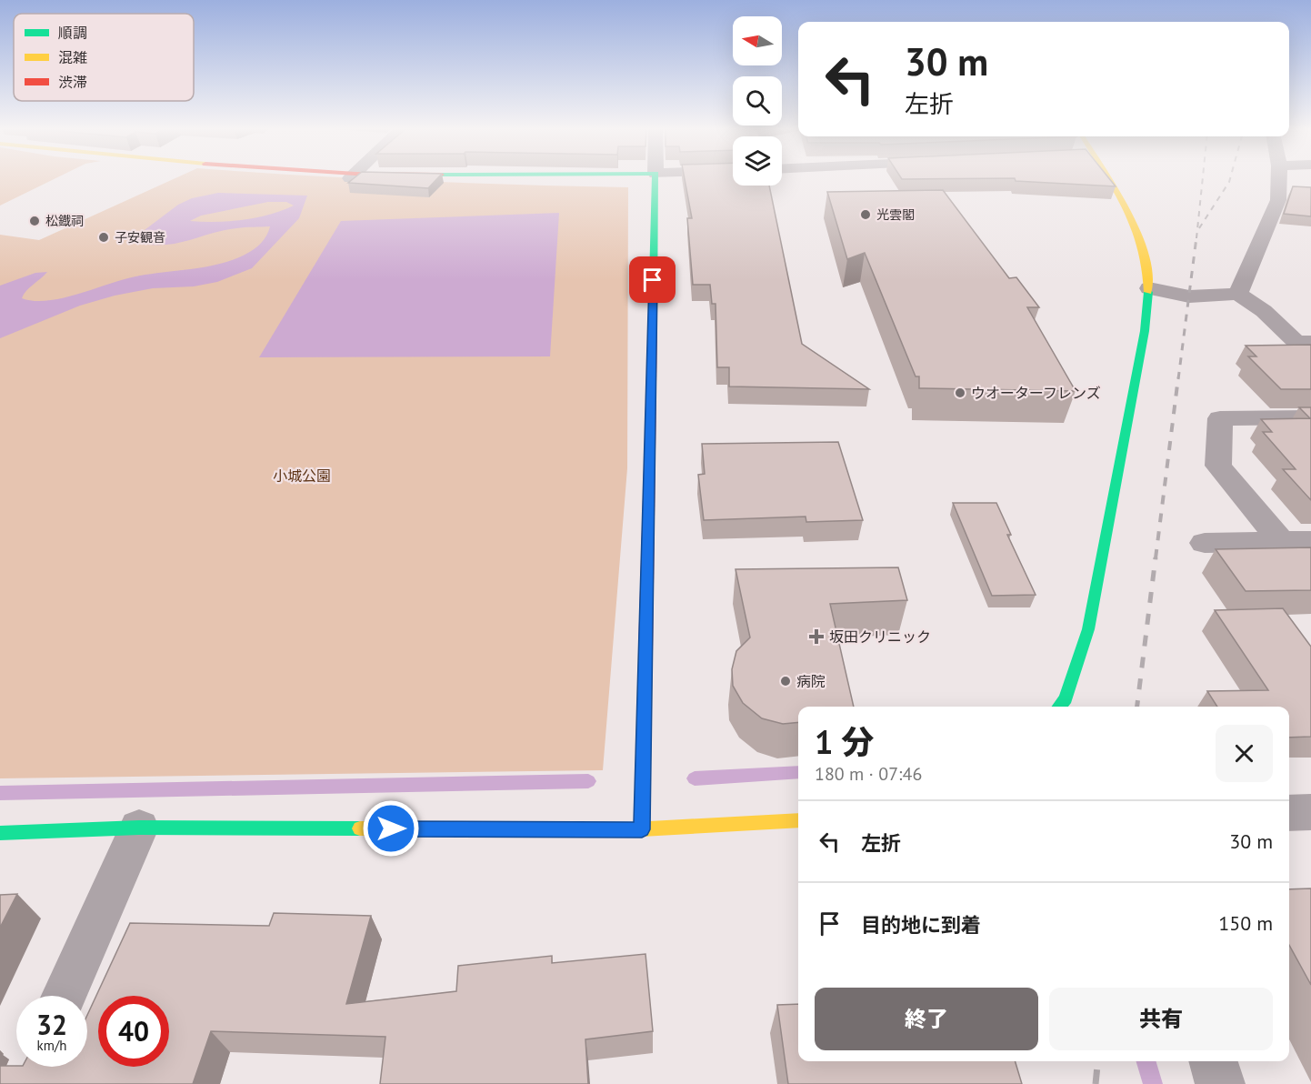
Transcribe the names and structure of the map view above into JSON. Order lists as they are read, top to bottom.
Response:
{
  "parks": ["小城公園"],
  "places": {
    "other": [
      "光雲閣",
      "松鐡祠",
      "子安観音",
      "ウオーターフレンズ",
      "病院"
    ],
    "health": ["坂田クリニック"]
  },
  "legend": ["順調", "混雑", "渋滞"],
  "north": "left",
  "page": {
    "turn": ["30 m", "左折"],
    "heading": ["1 分", "180 m · 07:46"],
    "list": [
      {
        "name": "左折",
        "value": "30 m"
      },
      {
        "name": "目的地に到着",
        "value": "150 m"
      }
    ],
    "buttons": ["終了", "共有"],
    "speed": "32 km/h",
    "limit": "40"
  }
}
